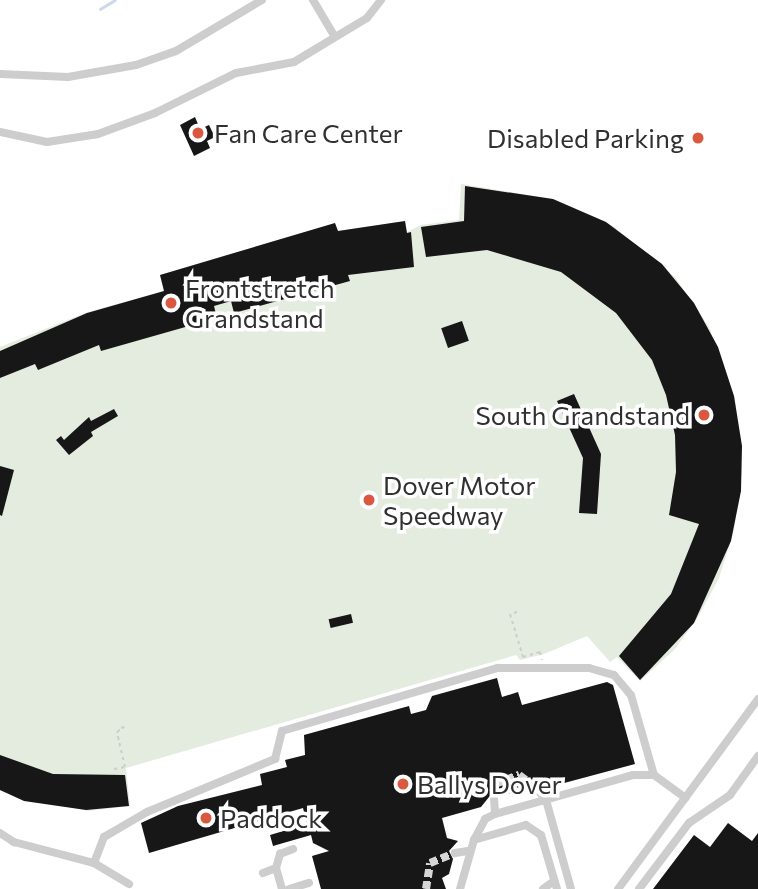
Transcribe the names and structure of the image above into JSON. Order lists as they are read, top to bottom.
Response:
{
  "places": [
    "Fan Care Center",
    "Disabled Parking",
    "Frontstretch Grandstand",
    "South Grandstand",
    "Dover Motor Speedway",
    "Ballys Dover",
    "Paddock"
  ]
}
